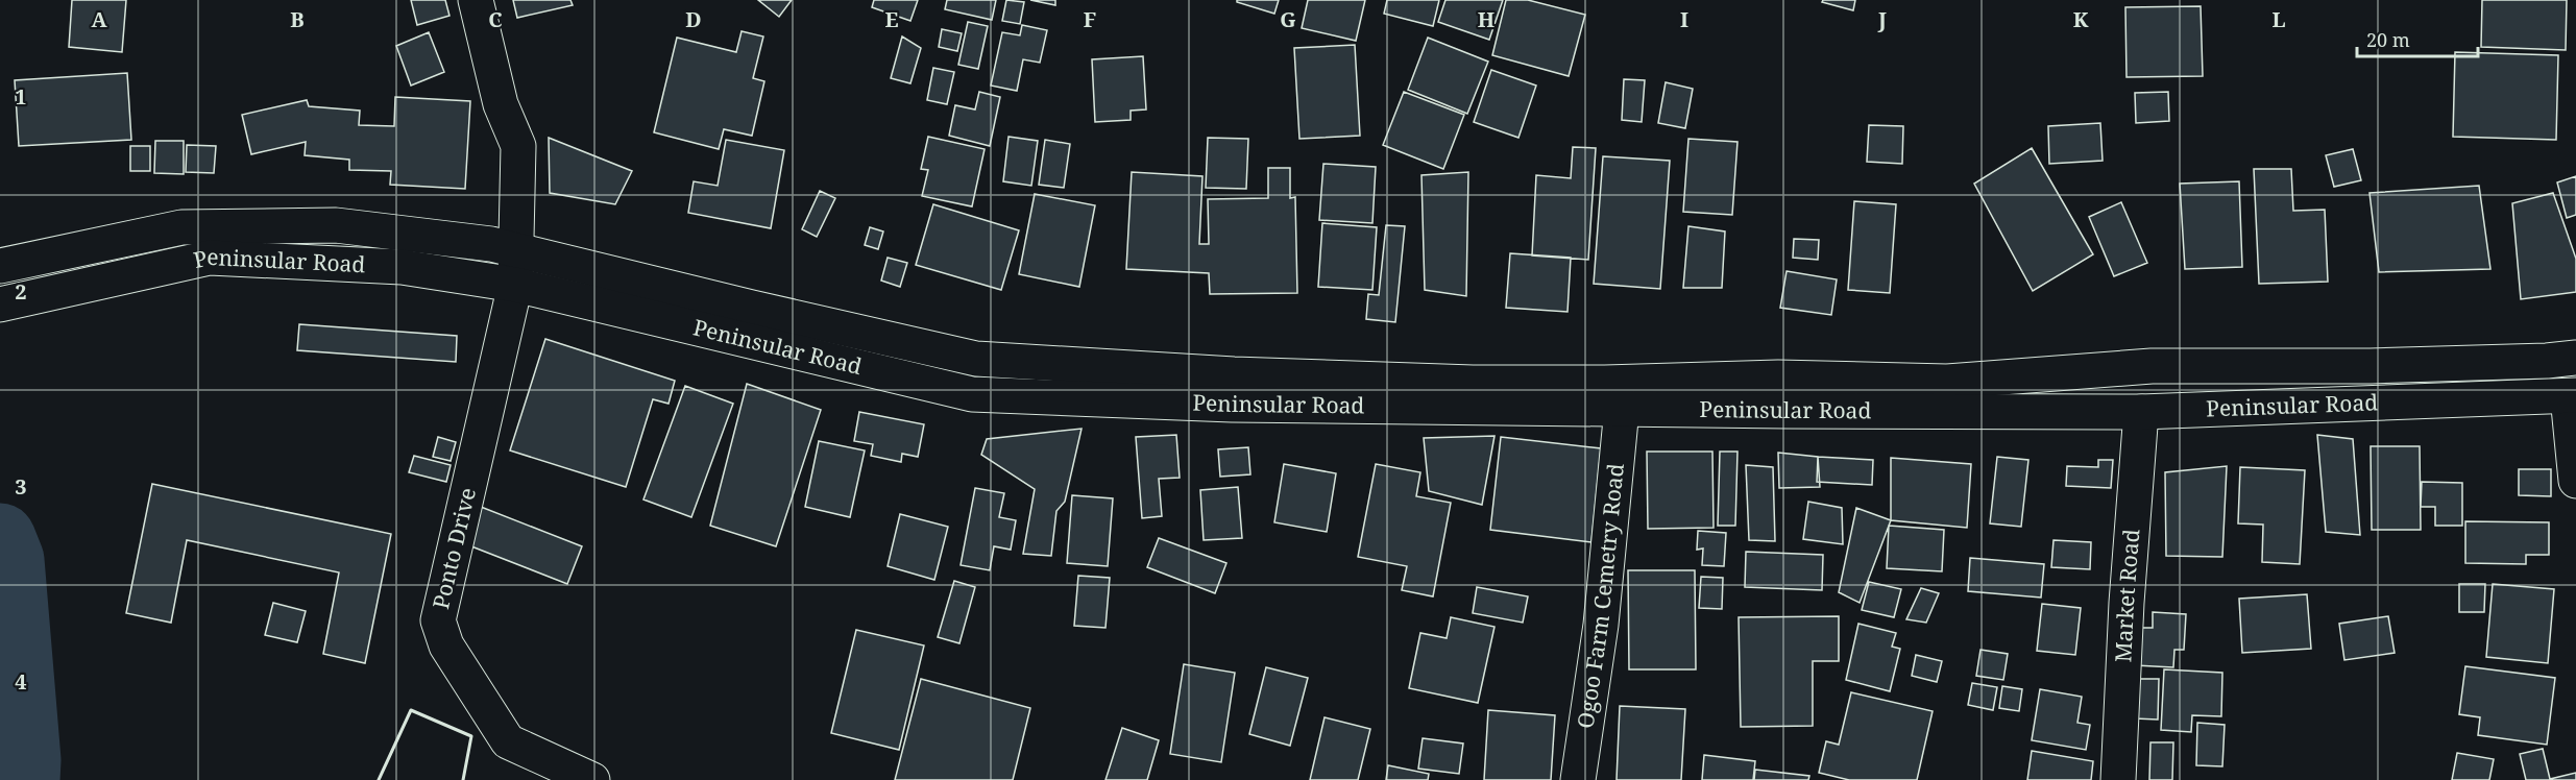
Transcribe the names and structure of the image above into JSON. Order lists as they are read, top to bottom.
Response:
{
  "streets": {
    "main road": [
      "Peninsular Road",
      "Ponto Drive",
      "Ogoo Farm Cemetry Road",
      "Market Road"
    ]
  },
  "crossings": [
    ["Peninsular Road", "Ponto Drive"],
    ["Peninsular Road", "Ogoo Farm Cemetry Road"],
    ["Peninsular Road", "Market Road"]
  ],
  "scale_bar": "20 m",
  "grid": {
    "columns": [
      "A",
      "B",
      "C",
      "D",
      "E",
      "F",
      "G",
      "H",
      "I",
      "J",
      "K",
      "L"
    ],
    "rows": [
      "1",
      "2",
      "3",
      "4"
    ]
  }
}
